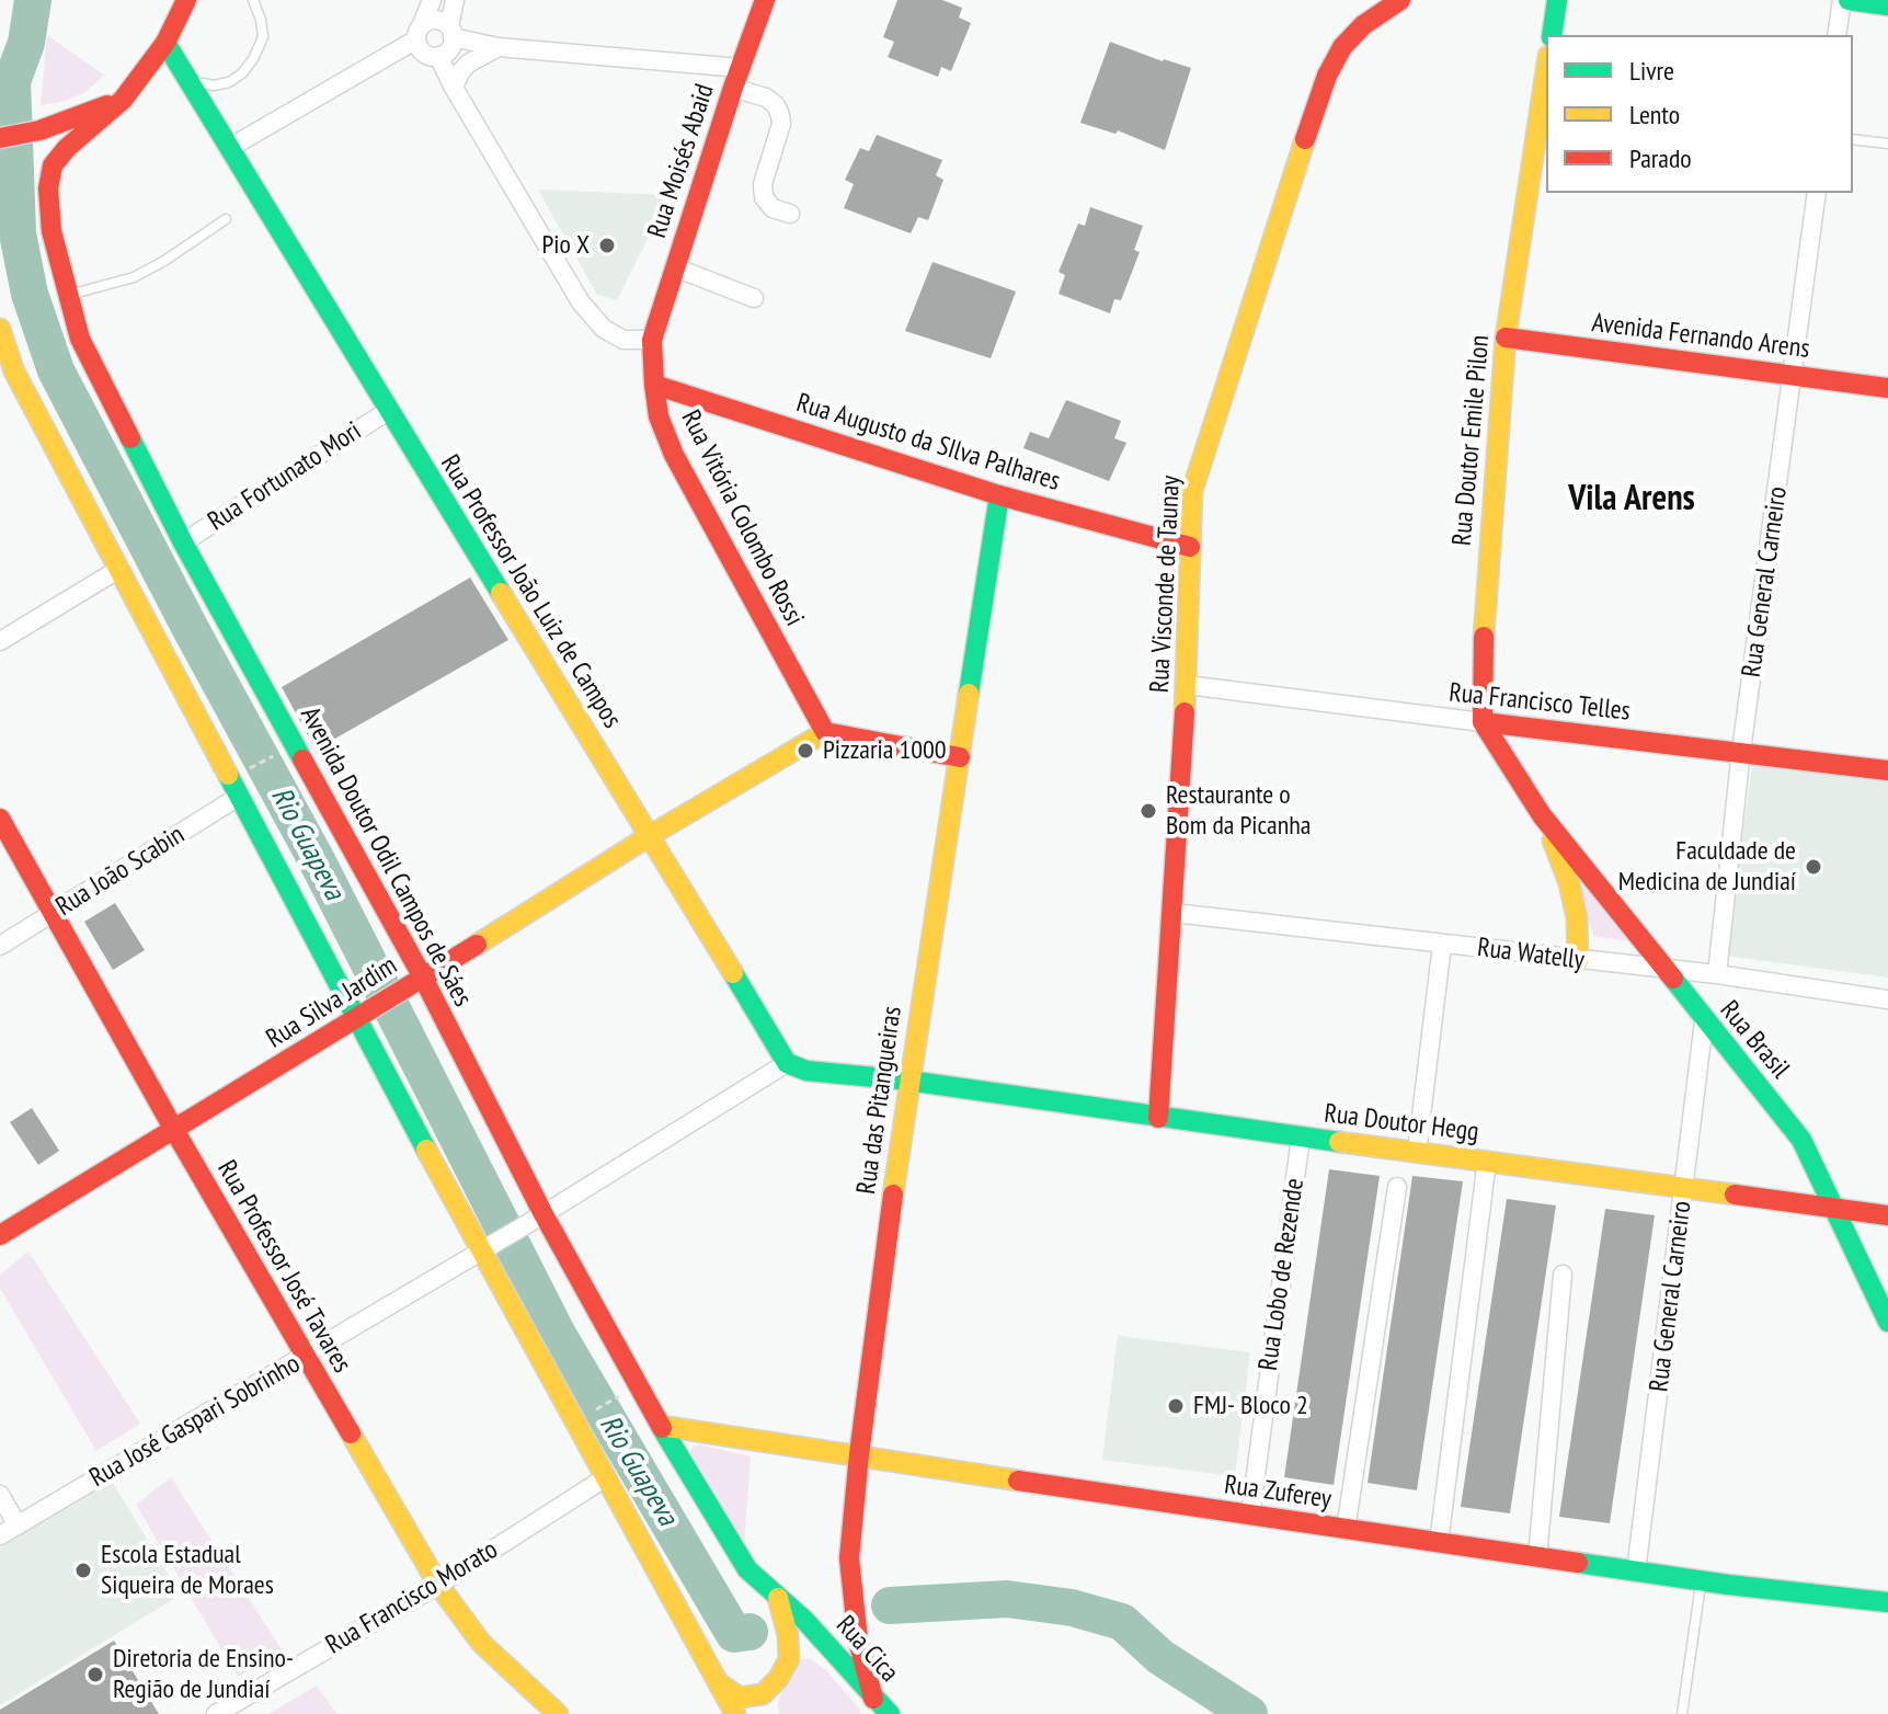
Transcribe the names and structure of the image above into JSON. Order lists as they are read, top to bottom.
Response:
{
  "streets": {
    "main road": [
      "Rua Moisés Abaid",
      "Avenida Fernando Arens",
      "Rua Doutor Emile Pilon",
      "Rua Augusto da SIlva Palhares",
      "Rua Vitória Colombo Rossi",
      "Rua Visconde de Taunay",
      "Rua Professor João Luiz de Campos",
      "Rua Francisco Telles",
      "Avenida Doutor Odil Campos de Sáes",
      "Rua Silva Jardim",
      "Rua Brasil",
      "Rua das Pitangueiras",
      "Rua Doutor Hegg",
      "Rua Professor José Tavares",
      "Rua Zuferey",
      "Rua Cica"
    ],
    "street": [
      "Rua Fortunato Mori",
      "Rua General Carneiro",
      "Rua João Scabin",
      "Rua Watelly",
      "Rua Lobo de Rezende",
      "Rua José Gaspari Sobrinho",
      "Rua Francisco Morato"
    ]
  },
  "crossings": [
    ["Rua Moisés Abaid", "Rua Vitória Colombo Rossi"],
    ["Avenida Fernando Arens", "Rua Doutor Emile Pilon"],
    ["Avenida Fernando Arens", "Rua General Carneiro"],
    ["Rua Doutor Emile Pilon", "Rua Francisco Telles"],
    ["Rua Augusto da SIlva Palhares", "Rua Vitória Colombo Rossi"],
    ["Rua Augusto da SIlva Palhares", "Rua Visconde de Taunay"],
    ["Rua Augusto da SIlva Palhares", "Rua das Pitangueiras"],
    ["Rua Fortunato Mori", "Rua Professor João Luiz de Campos"],
    ["Rua Fortunato Mori", "Avenida Doutor Odil Campos de Sáes"],
    ["Rua Vitória Colombo Rossi", "Rua Silva Jardim"],
    ["Rua General Carneiro", "Rua Francisco Telles"],
    ["Rua General Carneiro", "Rua Watelly"],
    ["Rua General Carneiro", "Rua Brasil"],
    ["Rua General Carneiro", "Rua Doutor Hegg"],
    ["Rua General Carneiro", "Rua Zuferey"],
    ["Rua Visconde de Taunay", "Rua Francisco Telles"],
    ["Rua Visconde de Taunay", "Rua Watelly"],
    ["Rua Visconde de Taunay", "Rua Doutor Hegg"],
    ["Rua Professor João Luiz de Campos", "Avenida Doutor Odil Campos de Sáes"],
    ["Rua Professor João Luiz de Campos", "Rua Silva Jardim"],
    ["Avenida Doutor Odil Campos de Sáes", "Rua Silva Jardim"],
    ["Avenida Doutor Odil Campos de Sáes", "Rua José Gaspari Sobrinho"],
    ["Avenida Doutor Odil Campos de Sáes", "Rua Zuferey"],
    ["Avenida Doutor Odil Campos de Sáes", "Rua Cica"],
    ["Rua João Scabin", "Rua Professor José Tavares"],
    ["Rua Watelly", "Rua Brasil"],
    ["Rua Silva Jardim", "Rua Professor José Tavares"],
    ["Rua Brasil", "Rua Doutor Hegg"],
    ["Rua das Pitangueiras", "Rua Doutor Hegg"],
    ["Rua das Pitangueiras", "Rua Zuferey"],
    ["Rua das Pitangueiras", "Rua Cica"],
    ["Rua Doutor Hegg", "Rua Lobo de Rezende"],
    ["Rua Professor José Tavares", "Rua José Gaspari Sobrinho"],
    ["Rua Professor José Tavares", "Rua Francisco Morato"],
    ["Rua Lobo de Rezende", "Rua Zuferey"]
  ],
  "districts": ["Vila Arens"],
  "water": ["Rio Guapeva"],
  "places": [
    "Pio X",
    "Pizzaria 1000",
    "Restaurante o Bom da Picanha",
    "Faculdade de Medicina de Jundiaí",
    "FMJ- Bloco 2",
    "Escola Estadual Siqueira de Moraes",
    "Diretoria de Ensino- Região de Jundiaí"
  ],
  "legend": ["Livre", "Lento", "Parado"]
}
